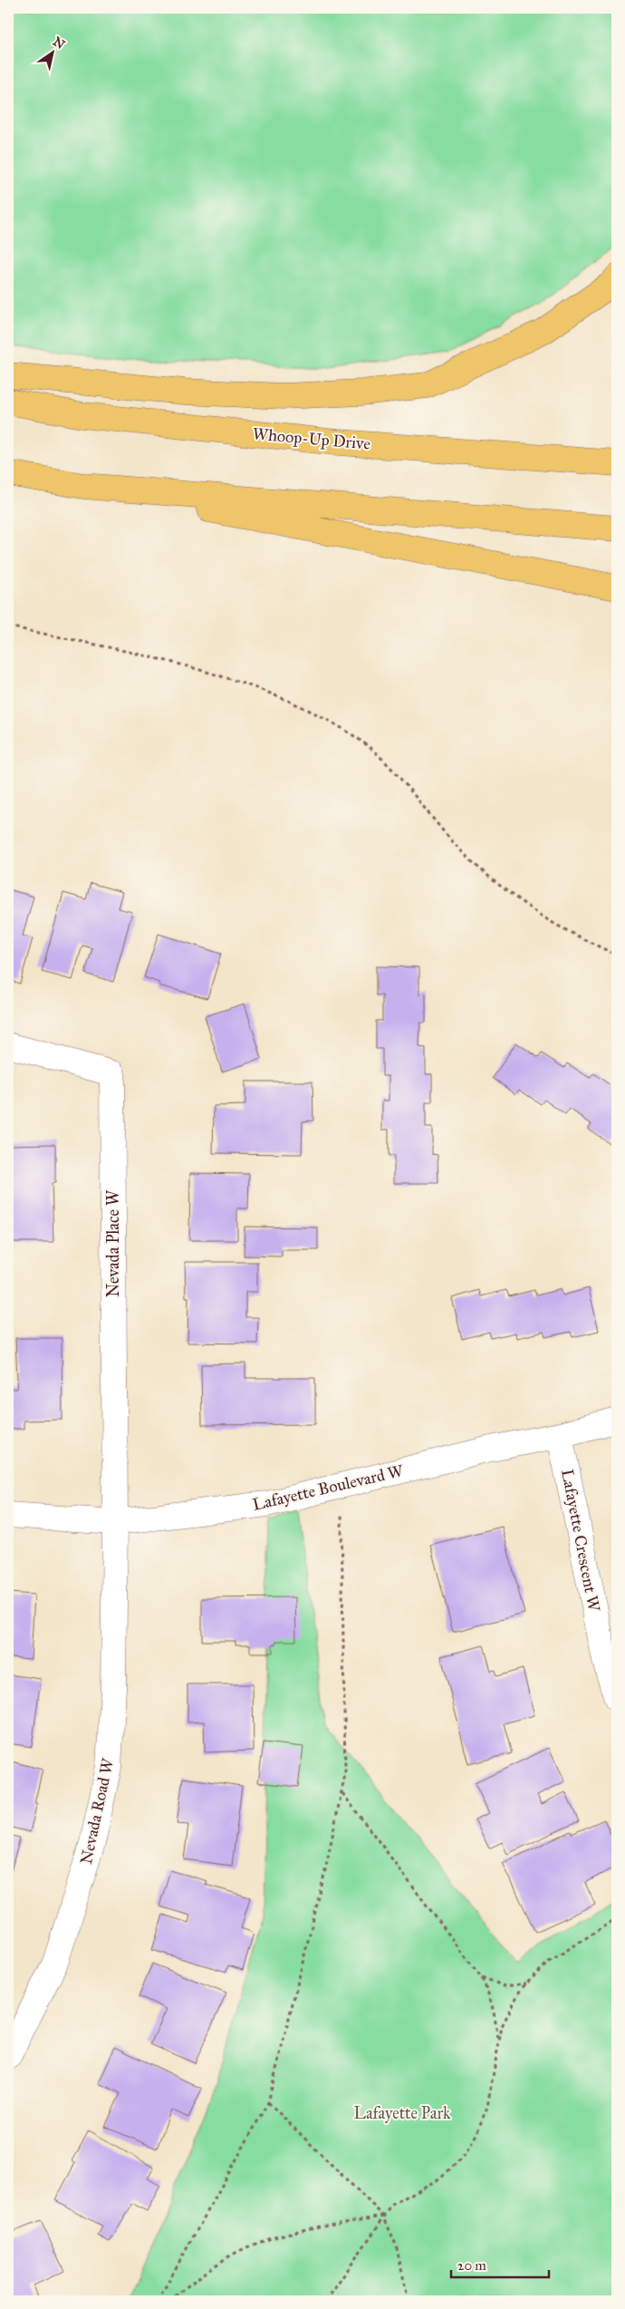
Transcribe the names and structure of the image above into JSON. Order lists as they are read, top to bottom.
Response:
{
  "streets": {
    "highway": ["Whoop-Up Drive"],
    "street": [
      "Nevada Place W",
      "Lafayette Boulevard W",
      "Lafayette Crescent W",
      "Nevada Road W"
    ]
  },
  "crossings": [
    ["Nevada Place W", "Lafayette Boulevard W"],
    ["Nevada Place W", "Nevada Road W"],
    ["Lafayette Boulevard W", "Lafayette Crescent W"],
    ["Lafayette Boulevard W", "Nevada Road W"]
  ],
  "parks": ["Lafayette Park"],
  "scale_bar": "20 m",
  "north": "top right"
}
